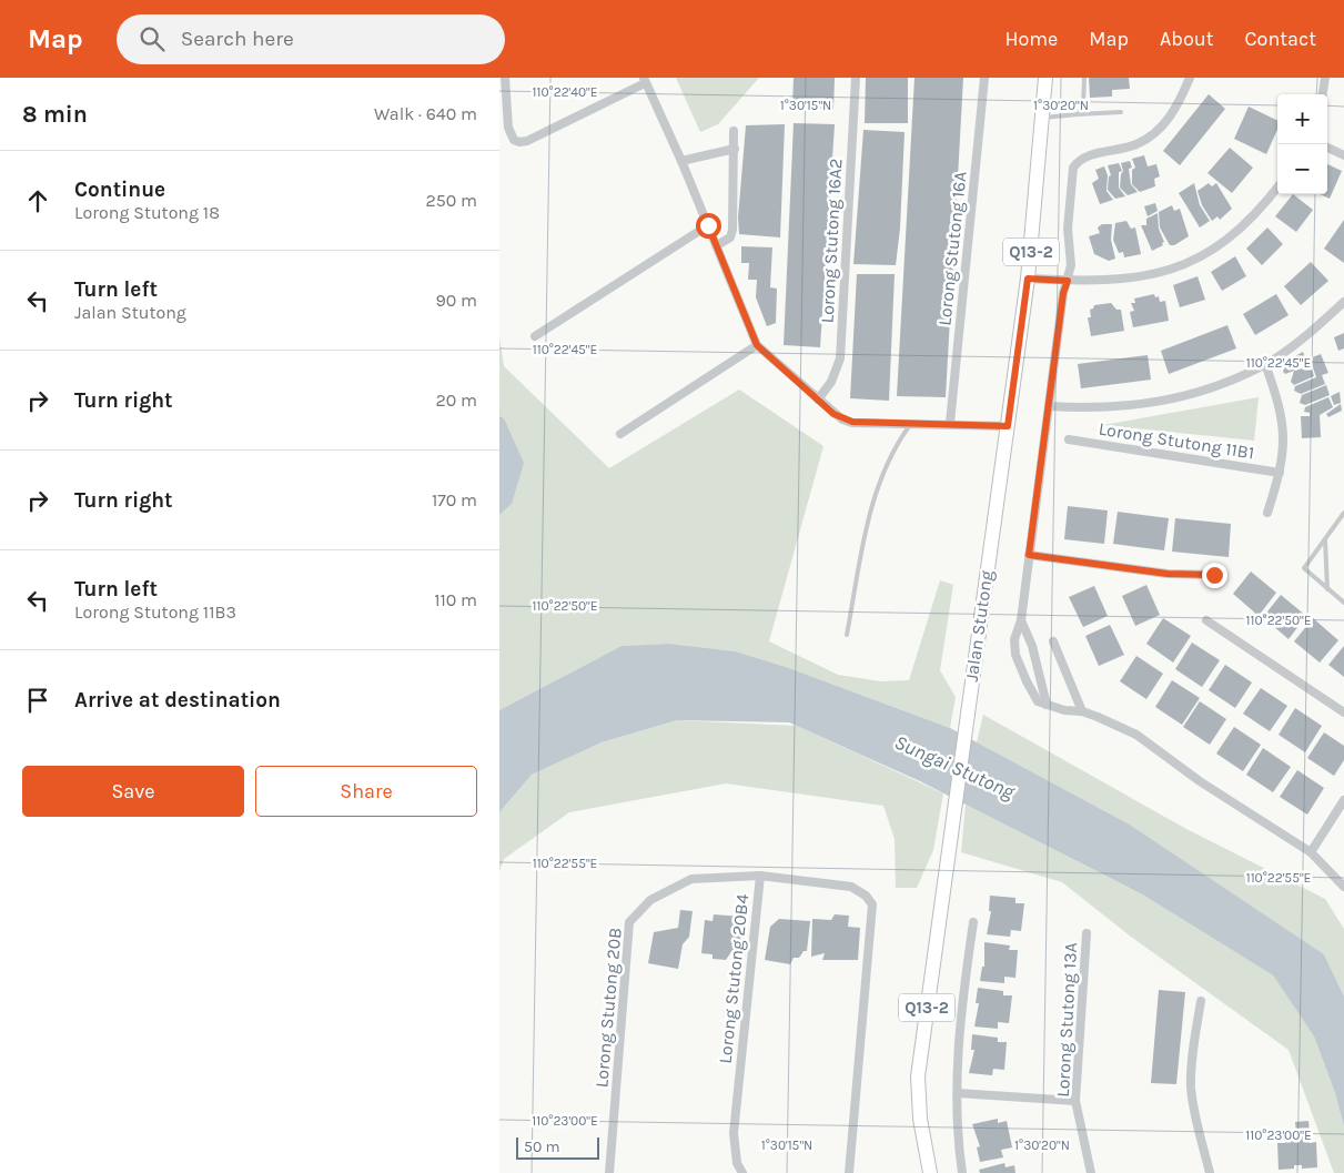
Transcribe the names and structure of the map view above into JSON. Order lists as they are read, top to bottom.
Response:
{
  "streets": {
    "main road": ["Q13-2", "Jalan Stutong"],
    "street": [
      "Lorong Stutong 16A2",
      "Lorong Stutong 16A",
      "Lorong Stutong 11B1",
      "Lorong Stutong 20B4",
      "Lorong Stutong 20B",
      "Lorong Stutong 13A"
    ]
  },
  "crossings": [
    ["Lorong Stutong 20B4", "Lorong Stutong 20B"]
  ],
  "water": ["Sungai Stutong"],
  "scale_bar": "50 m",
  "page": {
    "header": "Map",
    "search": "Search here",
    "nav": [
      "Home",
      "Map",
      "About",
      "Contact"
    ],
    "heading": ["8 min", "Walk · 640 m"],
    "map_buttons": ["+", "−"],
    "list": [
      ["Continue", "Lorong Stutong 18", "250 m"],
      ["Turn left", "Jalan Stutong", "90 m"],
      ["Turn right", "20 m"],
      ["Turn right", "170 m"],
      ["Turn left", "Lorong Stutong 11B3", "110 m"],
      "Arrive at destination"
    ],
    "buttons": ["Save", "Share"],
    "scale": "50 m"
  },
  "coordinates": [
    "110°22'40\"E",
    "1°30'15\"N",
    "1°30'20\"N",
    "110°22'45\"E",
    "110°22'50\"E",
    "110°22'55\"E",
    "110°23'00\"E"
  ]
}
